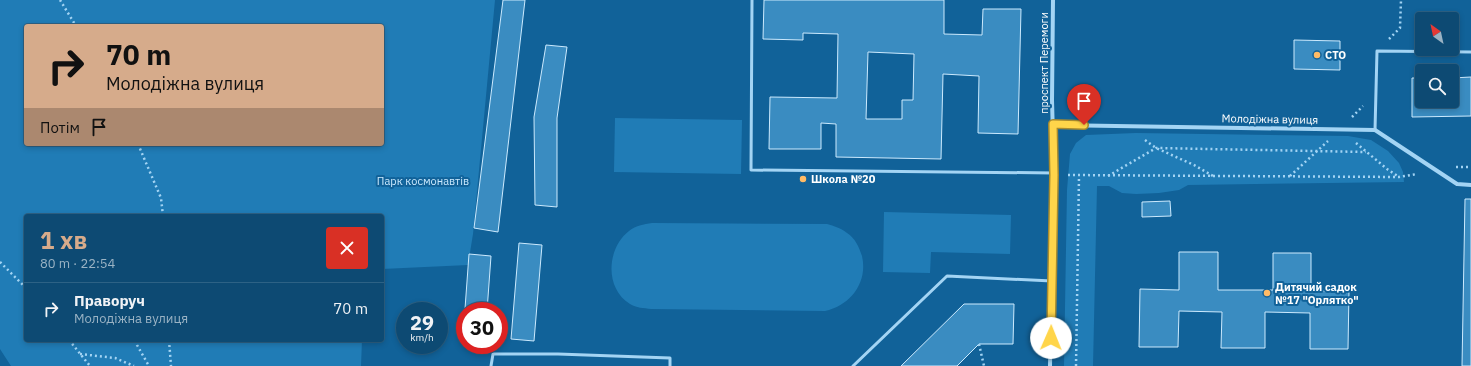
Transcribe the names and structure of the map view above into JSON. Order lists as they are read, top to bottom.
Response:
{
  "streets": {
    "street": ["проспект Перемоги", "Молодіжна вулиця"]
  },
  "crossings": [
    ["проспект Перемоги", "Молодіжна вулиця"]
  ],
  "parks": ["Парк космонавтів"],
  "places": ["СТО", "Школа №20", "Дитячий садок №17 \"Орлятко\""],
  "north": "top left",
  "page": {
    "turn": ["70 m", "Молодіжна вулиця"],
    "then": "Потім",
    "heading": ["1 хв", "80 m · 22:54"],
    "list": [
      {
        "name": "Праворуч",
        "note": "Молодіжна вулиця",
        "value": "70 m"
      }
    ],
    "speed": "29 km/h",
    "limit": "30"
  }
}
